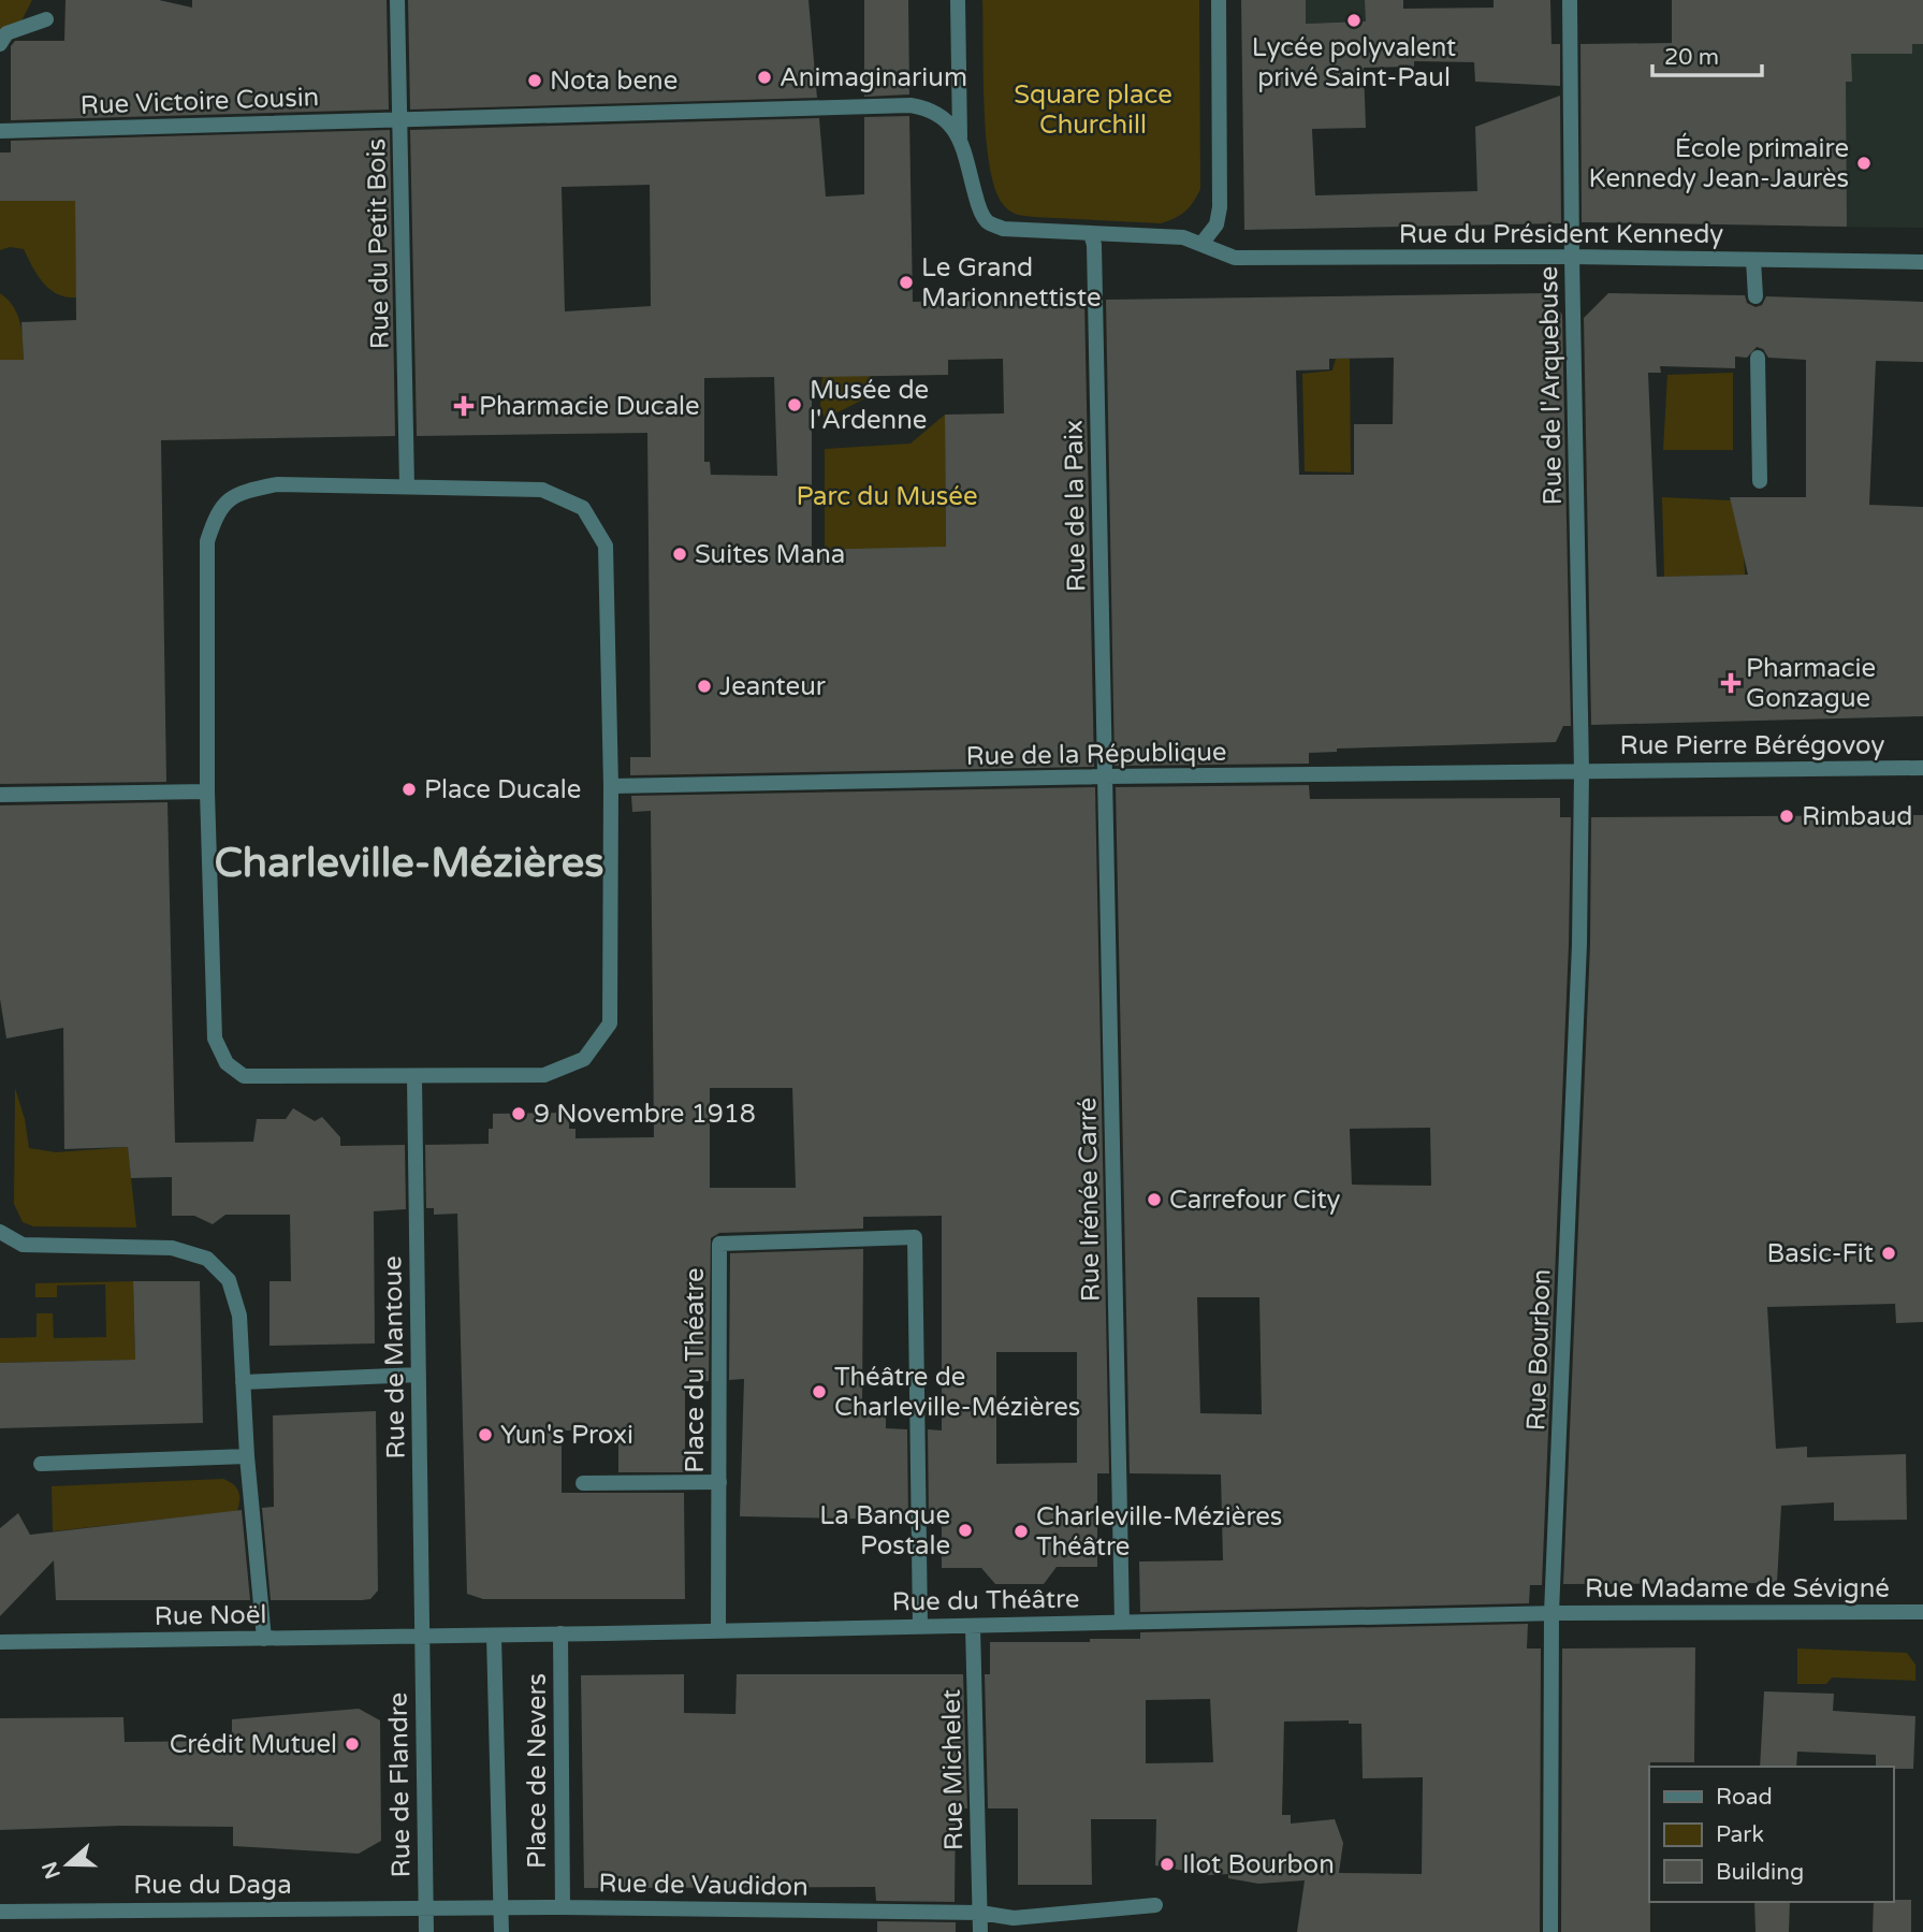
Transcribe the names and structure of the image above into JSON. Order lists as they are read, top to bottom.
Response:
{
  "streets": {
    "street": [
      "Rue Victoire Cousin",
      "Rue du Président Kennedy",
      "Rue du Petit Bois",
      "Rue de l'Arquebuse",
      "Rue de la Paix",
      "Rue Pierre Bérégovoy",
      "Rue de la République",
      "Rue Irénée Carré",
      "Rue Bourbon",
      "Rue de Mantoue",
      "Place du Théatre",
      "Rue Madame de Sévigné",
      "Rue du Théâtre",
      "Rue Noël",
      "Rue Michelet",
      "Place de Nevers",
      "Rue de Flandre",
      "Rue du Daga",
      "Rue de Vaudidon"
    ]
  },
  "crossings": [
    ["Rue Victoire Cousin", "Rue du Président Kennedy"],
    ["Rue Victoire Cousin", "Rue du Petit Bois"],
    ["Rue du Président Kennedy", "Rue de l'Arquebuse"],
    ["Rue du Président Kennedy", "Rue de la Paix"],
    ["Rue de l'Arquebuse", "Rue Pierre Bérégovoy"],
    ["Rue de l'Arquebuse", "Rue de la République"],
    ["Rue de l'Arquebuse", "Rue Bourbon"],
    ["Rue de la Paix", "Rue de la République"],
    ["Rue de la Paix", "Rue Irénée Carré"],
    ["Rue Pierre Bérégovoy", "Rue de la République"],
    ["Rue Pierre Bérégovoy", "Rue Bourbon"],
    ["Rue de la République", "Rue Irénée Carré"],
    ["Rue de la République", "Rue Bourbon"],
    ["Rue Irénée Carré", "Rue du Théâtre"],
    ["Rue Bourbon", "Rue Madame de Sévigné"],
    ["Rue Bourbon", "Rue du Théâtre"],
    ["Rue de Mantoue", "Rue du Théâtre"],
    ["Rue de Mantoue", "Rue Noël"],
    ["Rue de Mantoue", "Rue de Flandre"],
    ["Place du Théatre", "Rue du Théâtre"],
    ["Rue Madame de Sévigné", "Rue du Théâtre"],
    ["Rue du Théâtre", "Rue Noël"],
    ["Rue du Théâtre", "Rue Michelet"],
    ["Rue du Théâtre", "Place de Nevers"],
    ["Rue du Théâtre", "Rue de Flandre"],
    ["Rue Noël", "Rue de Flandre"],
    ["Rue Michelet", "Rue de Vaudidon"],
    ["Place de Nevers", "Rue de Vaudidon"],
    ["Rue de Flandre", "Rue du Daga"],
    ["Rue de Flandre", "Rue de Vaudidon"],
    ["Rue du Daga", "Rue de Vaudidon"]
  ],
  "districts": ["Charleville-Mézières"],
  "parks": ["Square place Churchill", "Parc du Musée"],
  "places": {
    "other": [
      "Lycée polyvalent privé Saint-Paul",
      "Animaginarium",
      "Nota bene",
      "École primaire Kennedy Jean-Jaurès",
      "Le Grand Marionnettiste",
      "Musée de l'Ardenne",
      "Suites Mana",
      "Jeanteur",
      "Place Ducale",
      "Rimbaud",
      "9 Novembre 1918",
      "Carrefour City",
      "Basic-Fit",
      "Théâtre de Charleville-Mézières",
      "Yun's Proxi",
      "La Banque Postale",
      "Charleville-Mézières Théâtre",
      "Crédit Mutuel",
      "Ilot Bourbon"
    ],
    "health": ["Pharmacie Ducale", "Pharmacie Gonzague"]
  },
  "legend": ["Road", "Park", "Building"],
  "scale_bar": "20 m",
  "north": "left"
}
